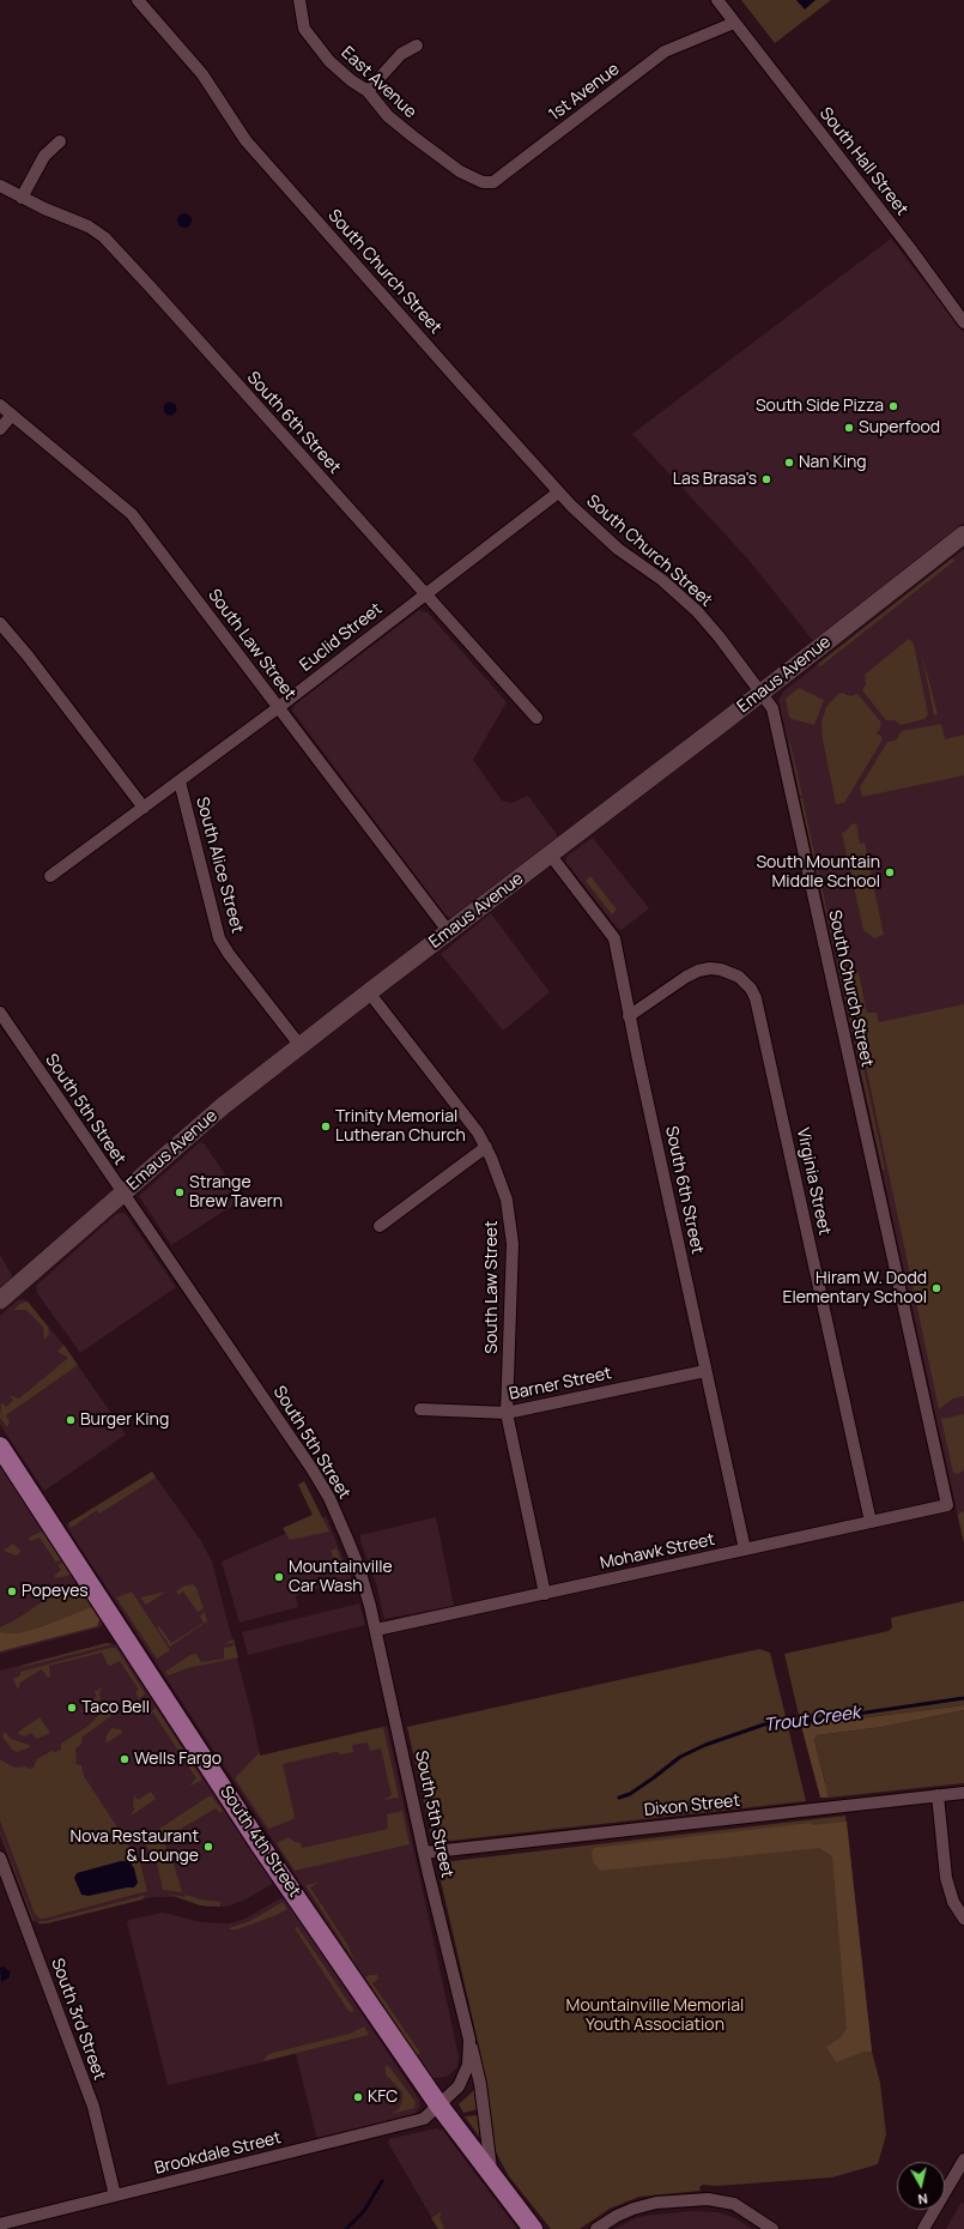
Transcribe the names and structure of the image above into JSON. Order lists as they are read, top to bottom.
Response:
{
  "streets": {
    "main road": ["Emaus Avenue", "South 4th Street"],
    "street": [
      "East Avenue",
      "1st Avenue",
      "South Hall Street",
      "South Church Street",
      "South 6th Street",
      "Euclid Street",
      "South Law Street",
      "South Alice Street",
      "South 5th Street",
      "Virginia Street",
      "Barner Street",
      "Mohawk Street",
      "Dixon Street",
      "South 3rd Street",
      "Brookdale Street"
    ]
  },
  "crossings": [
    ["East Avenue", "1st Avenue"],
    ["1st Avenue", "South Hall Street"],
    ["South Church Street", "Euclid Street"],
    ["South Church Street", "Emaus Avenue"],
    ["South Church Street", "Mohawk Street"],
    ["South 6th Street", "Euclid Street"],
    ["South 6th Street", "Emaus Avenue"],
    ["South 6th Street", "Virginia Street"],
    ["South 6th Street", "Barner Street"],
    ["South 6th Street", "Mohawk Street"],
    ["Euclid Street", "South Law Street"],
    ["Euclid Street", "South Alice Street"],
    ["South Law Street", "Emaus Avenue"],
    ["South Law Street", "Barner Street"],
    ["South Law Street", "Mohawk Street"],
    ["Emaus Avenue", "South Alice Street"],
    ["Emaus Avenue", "South 5th Street"],
    ["South 5th Street", "Mohawk Street"],
    ["South 5th Street", "Dixon Street"],
    ["South 5th Street", "South 4th Street"],
    ["South 5th Street", "Brookdale Street"],
    ["Virginia Street", "Mohawk Street"],
    ["South 4th Street", "Brookdale Street"],
    ["South 3rd Street", "Brookdale Street"]
  ],
  "water": ["Trout Creek"],
  "parks": ["Mountainville Memorial Youth Association"],
  "places": [
    "South Side Pizza",
    "Superfood",
    "Nan King",
    "Las Brasa's",
    "South Mountain Middle School",
    "Trinity Memorial Lutheran Church",
    "Strange Brew Tavern",
    "Hiram W. Dodd Elementary School",
    "Burger King",
    "Mountainville Car Wash",
    "Popeyes",
    "Taco Bell",
    "Wells Fargo",
    "Nova Restaurant & Lounge",
    "KFC"
  ],
  "north": "bottom"
}
